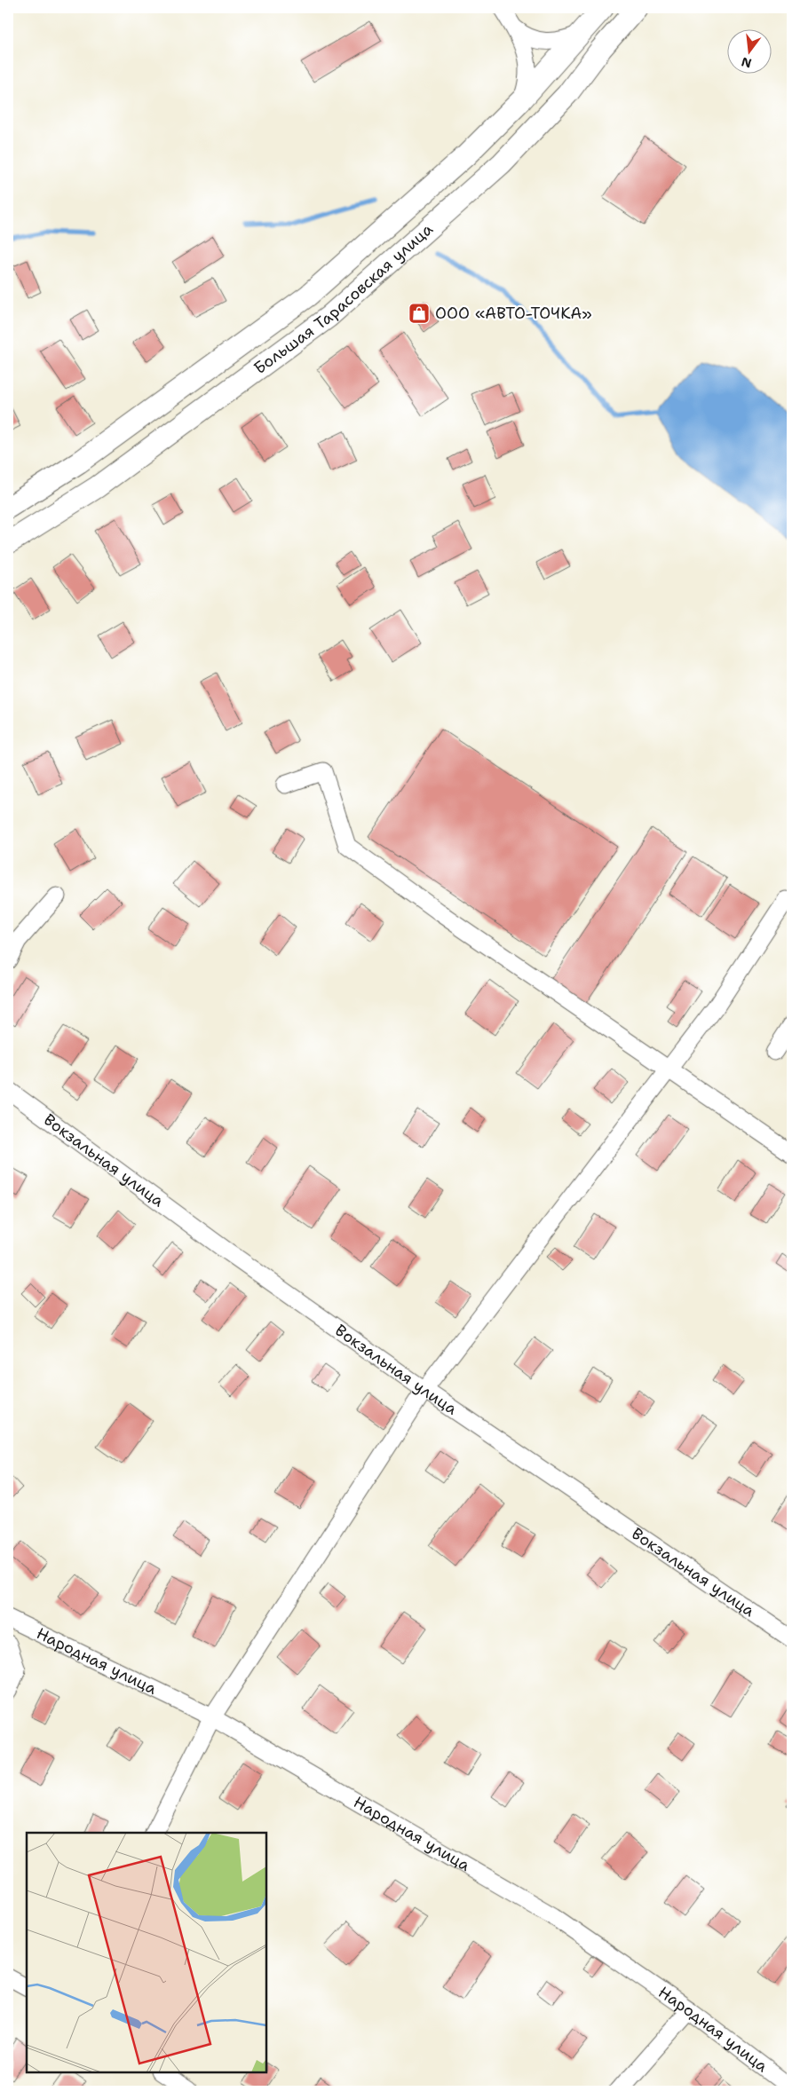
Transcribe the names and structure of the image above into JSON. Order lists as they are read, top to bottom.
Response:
{
  "streets": {
    "street": ["Большая Тарасовская улица", "Вокзальная улица", "Народная улица"]
  },
  "places": {
    "shop": ["ООО «АВТО-ТОЧКА»"]
  },
  "north": "bottom"
}
